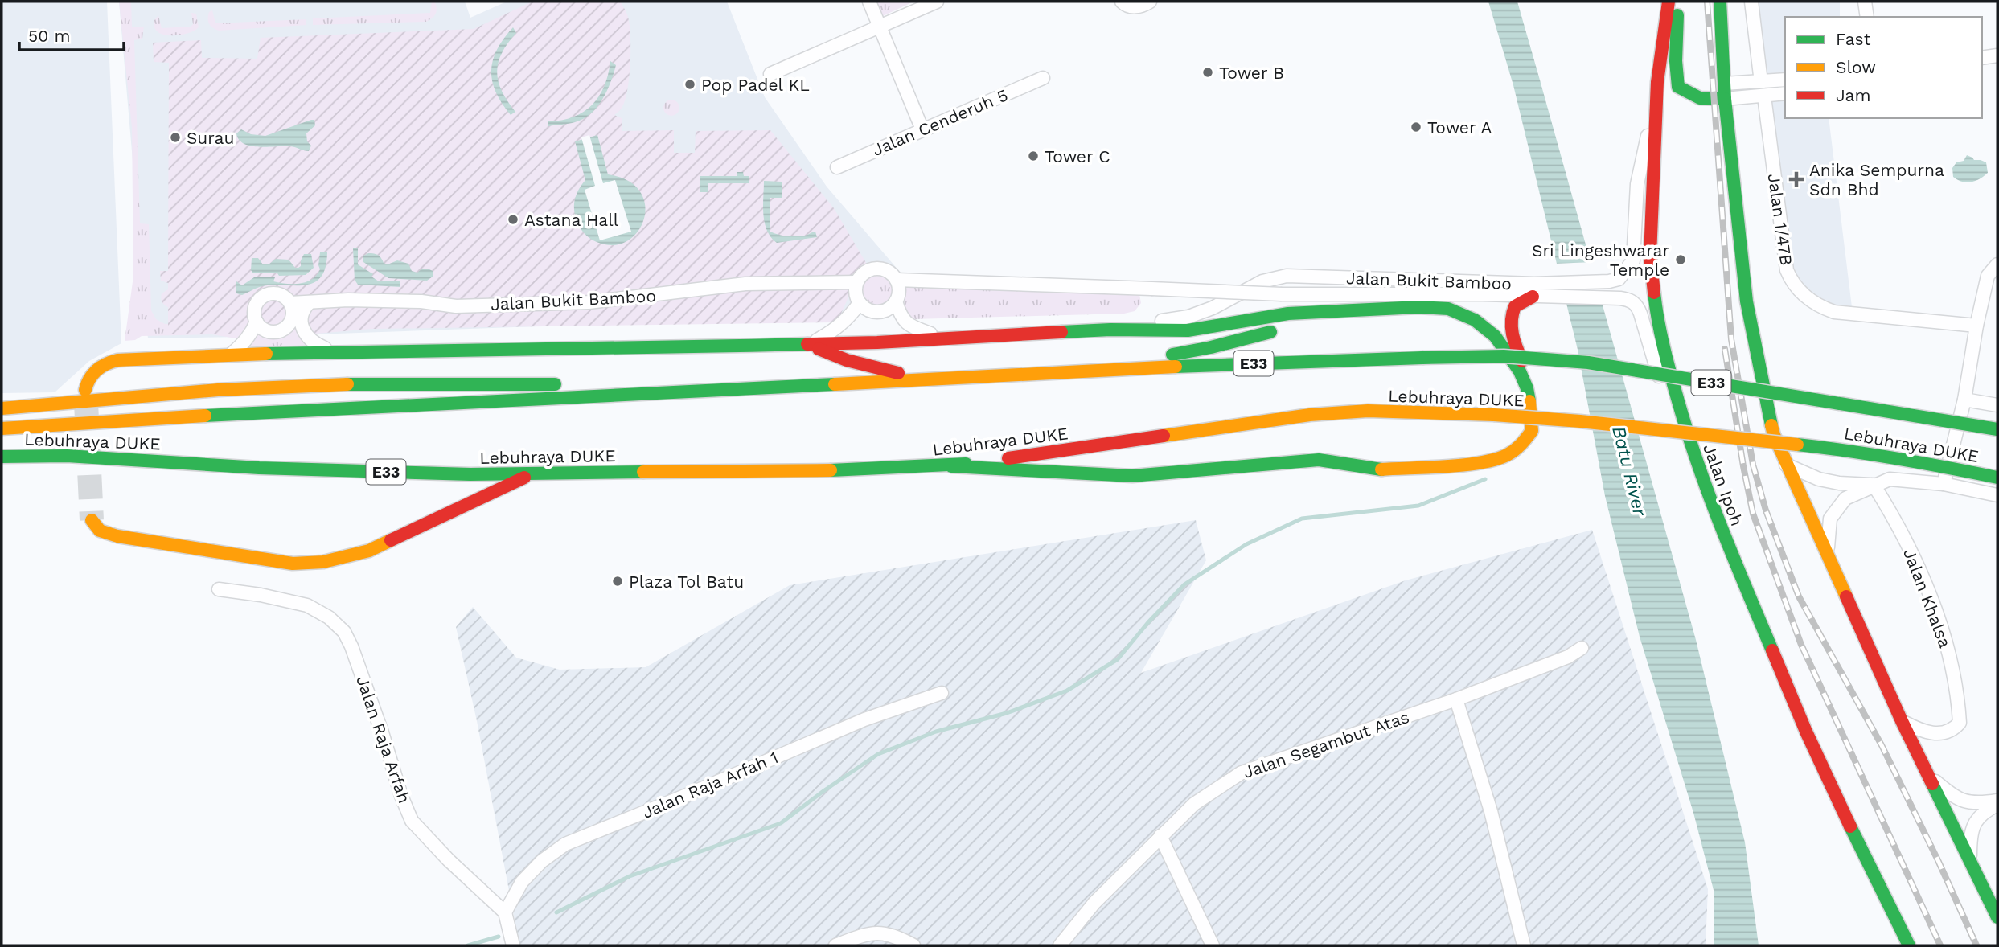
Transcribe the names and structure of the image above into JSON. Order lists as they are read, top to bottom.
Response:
{
  "streets": {
    "main road": ["E33", "Lebuhraya DUKE", "Jalan Ipoh"],
    "street": [
      "Jalan Cenderuh 5",
      "Jalan 1/47B",
      "Jalan Bukit Bamboo",
      "Jalan Khalsa",
      "Jalan Raja Arfah",
      "Jalan Segambut Atas",
      "Jalan Raja Arfah 1"
    ]
  },
  "crossings": [
    ["Jalan Bukit Bamboo", "Jalan Ipoh"],
    ["Jalan Raja Arfah", "Jalan Raja Arfah 1"]
  ],
  "water": ["Batu River"],
  "places": {
    "other": [
      "Tower B",
      "Pop Padel KL",
      "Tower A",
      "Surau",
      "Tower C",
      "Astana Hall",
      "Sri Lingeshwarar Temple",
      "Plaza Tol Batu"
    ],
    "health": ["Anika Sempurna Sdn Bhd"]
  },
  "legend": ["Fast", "Slow", "Jam"],
  "scale_bar": "50 m"
}
